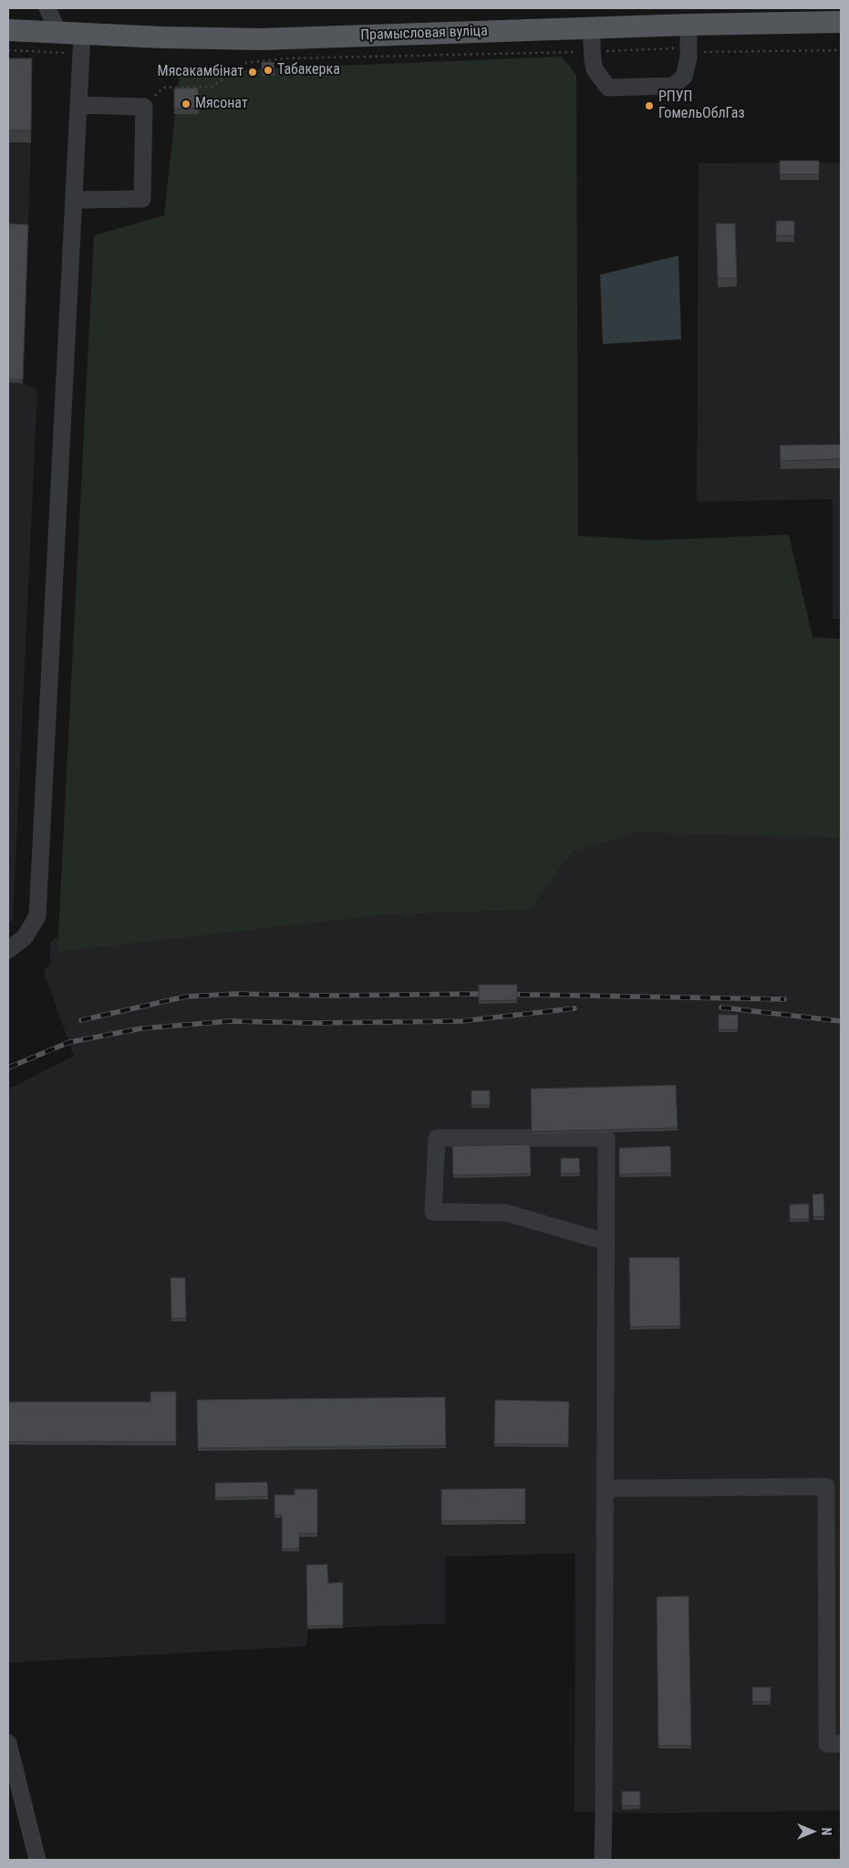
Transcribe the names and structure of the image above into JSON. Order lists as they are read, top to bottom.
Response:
{
  "streets": {
    "main road": ["Прамысловая вуліца"]
  },
  "places": [
    "Табакерка",
    "Мясакамбінат",
    "Мясонат",
    "РПУП ГомельОблГаз"
  ],
  "north": "right"
}
